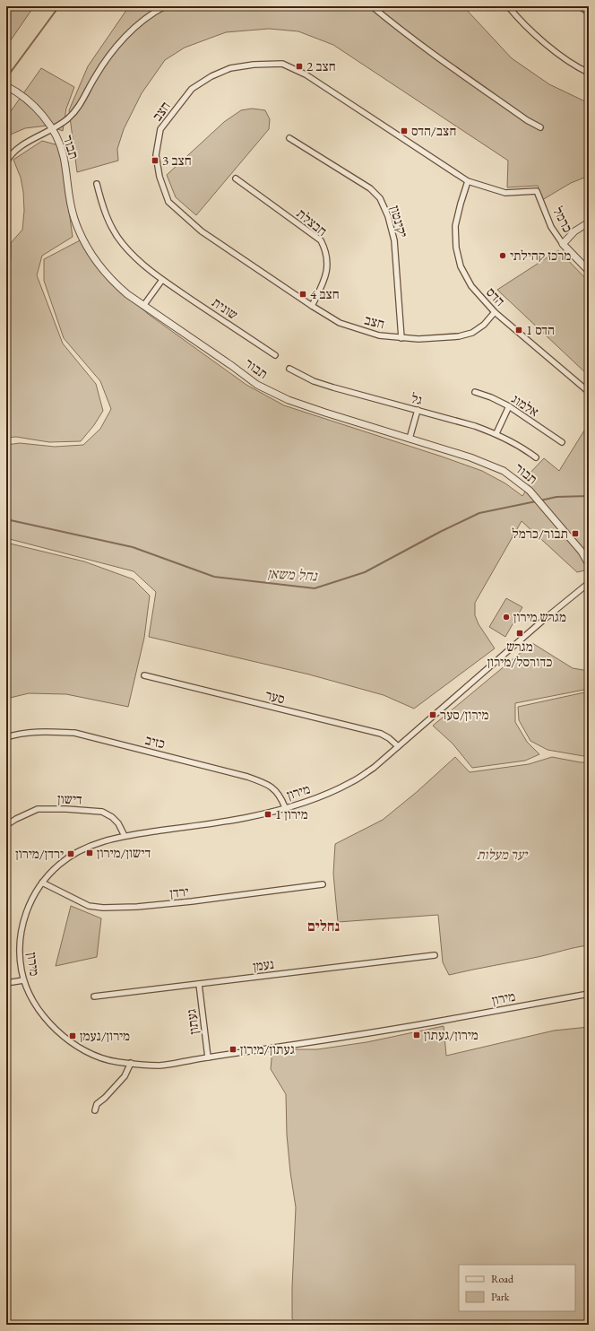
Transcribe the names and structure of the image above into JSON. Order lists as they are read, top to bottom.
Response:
{
  "streets": {
    "street": [
      "חצב",
      "תבור",
      "כרמל",
      "יקינטון",
      "חבצלת",
      "הדס",
      "שונית",
      "גל",
      "אלמוג",
      "סער",
      "כזיב",
      "מירון",
      "דישון",
      "ירדן",
      "נעמן",
      "געתון"
    ]
  },
  "crossings": [
    ["חצב", "כרמל"],
    ["חצב", "יקינטון"],
    ["חצב", "חבצלת"],
    ["חצב", "הדס"],
    ["סער", "מירון"],
    ["כזיב", "מירון"],
    ["מירון", "דישון"],
    ["מירון", "ירדן"],
    ["מירון", "געתון"],
    ["נעמן", "געתון"]
  ],
  "districts": ["נחלים"],
  "water": ["נחל משאן"],
  "parks": ["יער מעלות"],
  "places": {
    "transit": [
      "חצב 2",
      "חצב/הדס",
      "חצב 3",
      "חצב 4",
      "הדס 1",
      "תבור/כרמל",
      "מגרש כדורסל/מירון",
      "מירון/סער",
      "מירון 1",
      "דישון/מירון",
      "ירדן/מירון",
      "מירון/געתון",
      "מירון/נעמן",
      "געתון/מירון"
    ],
    "other": ["מרכז קהילתי", "מגרש מירון"]
  },
  "legend": ["Road", "Park"]
}
